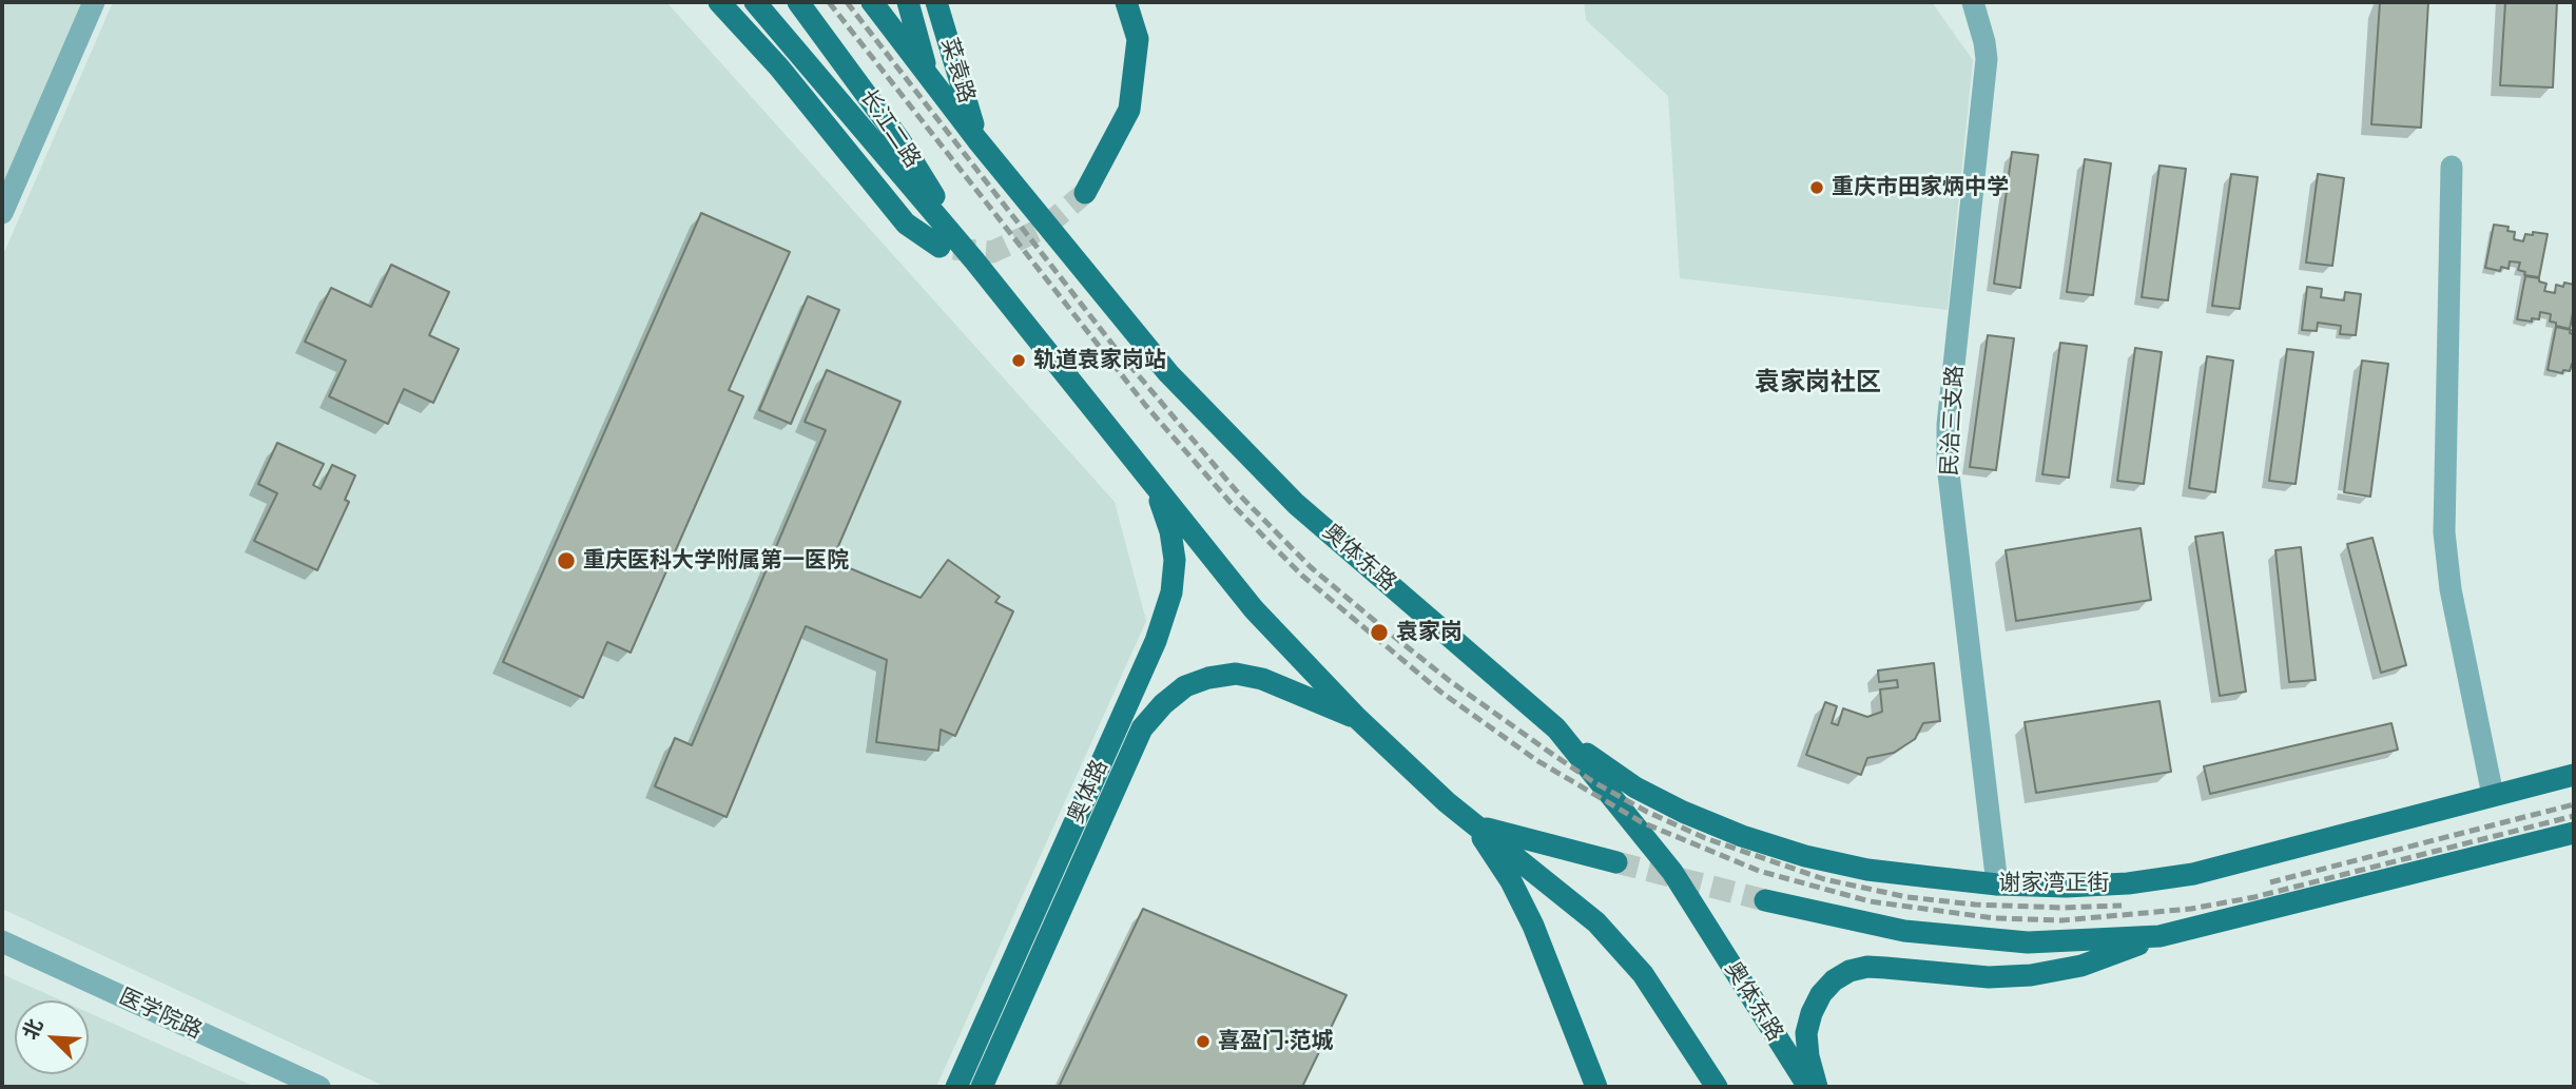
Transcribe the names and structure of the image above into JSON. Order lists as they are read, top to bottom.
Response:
{
  "streets": {
    "main road": [
      "菜袁路",
      "长江二路",
      "奥体东路",
      "奥体路",
      "谢家湾正街"
    ],
    "street": ["民治三支路", "医学院路"]
  },
  "crossings": [
    ["菜袁路", "奥体东路"],
    ["民治三支路", "谢家湾正街"],
    ["奥体东路", "谢家湾正街"]
  ],
  "districts": ["袁家岗社区"],
  "places": [
    "重庆市田家炳中学",
    "轨道袁家岗站",
    "重庆医科大学附属第一医院",
    "袁家岗",
    "喜盈门·范城"
  ],
  "north": "top left"
}
